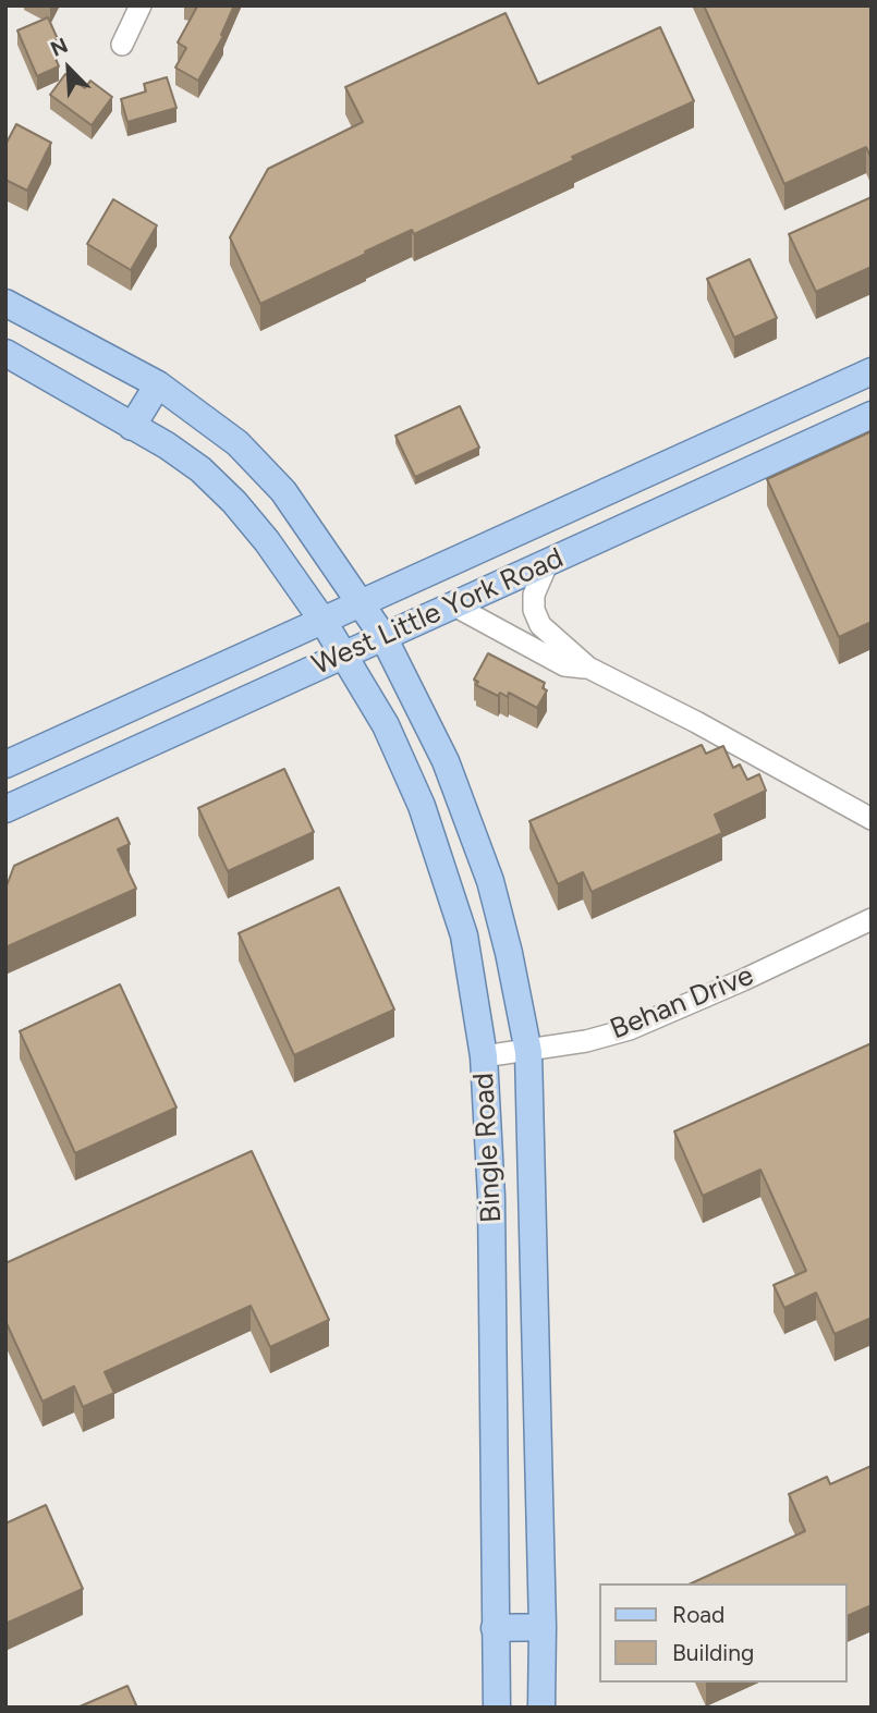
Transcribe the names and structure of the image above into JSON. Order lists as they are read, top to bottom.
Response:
{
  "streets": {
    "main road": ["West Little York Road", "Bingle Road"],
    "street": ["Behan Drive"]
  },
  "crossings": [
    ["West Little York Road", "Bingle Road"],
    ["Behan Drive", "Bingle Road"]
  ],
  "legend": ["Road", "Building"],
  "north": "top left"
}
